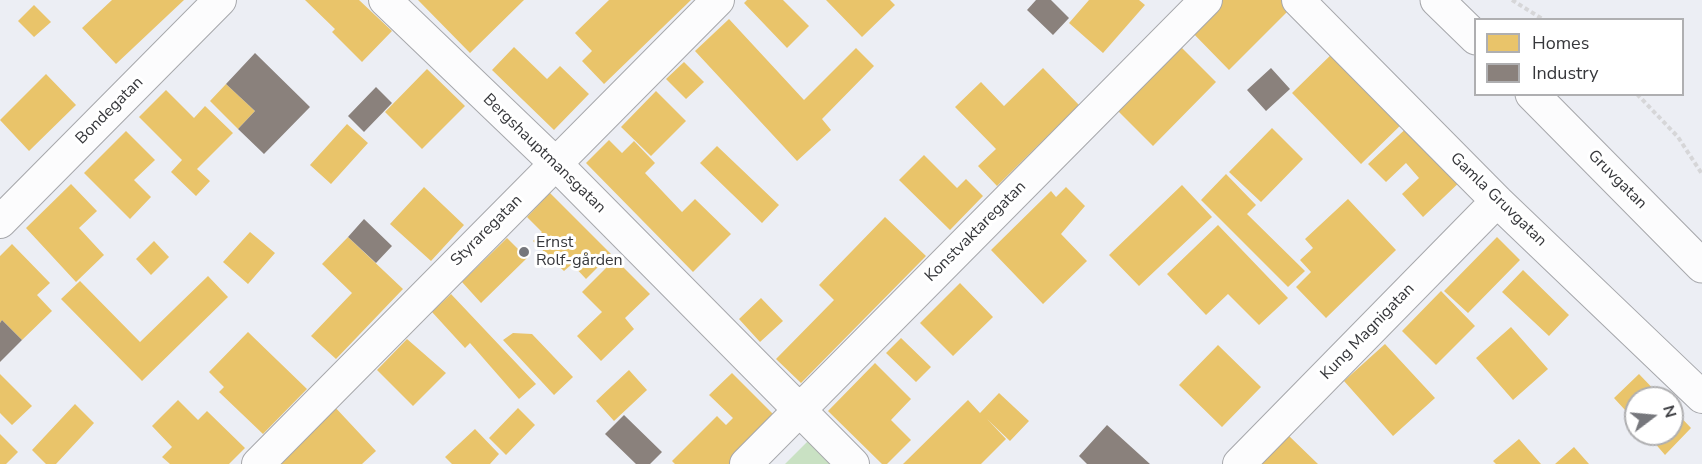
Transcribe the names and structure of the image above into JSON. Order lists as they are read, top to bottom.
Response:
{
  "streets": {
    "main road": ["Gruvgatan"],
    "street": [
      "Bondegatan",
      "Bergshauptmansgatan",
      "Gamla Gruvgatan",
      "Styraregatan",
      "Konstvaktaregatan",
      "Kung Magnigatan"
    ]
  },
  "crossings": [
    ["Bergshauptmansgatan", "Styraregatan"],
    ["Bergshauptmansgatan", "Konstvaktaregatan"],
    ["Gamla Gruvgatan", "Kung Magnigatan"]
  ],
  "places": ["Ernst Rolf-gården"],
  "legend": ["Homes", "Industry"],
  "north": "right"
}
